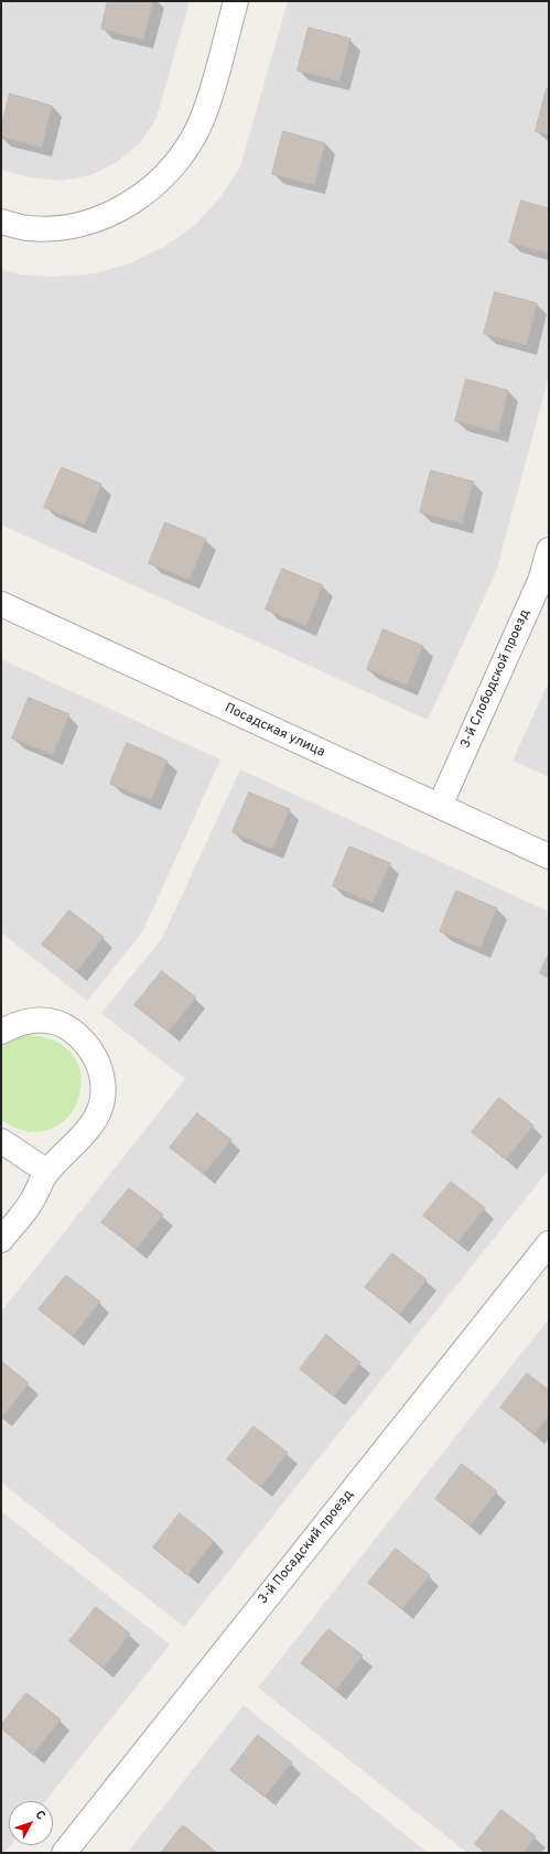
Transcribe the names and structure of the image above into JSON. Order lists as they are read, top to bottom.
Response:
{
  "streets": {
    "street": ["3-й Слободской проезд", "Посадская улица", "3-й Посадский проезд"]
  },
  "crossings": [
    ["3-й Слободской проезд", "Посадская улица"]
  ],
  "north": "top right"
}
